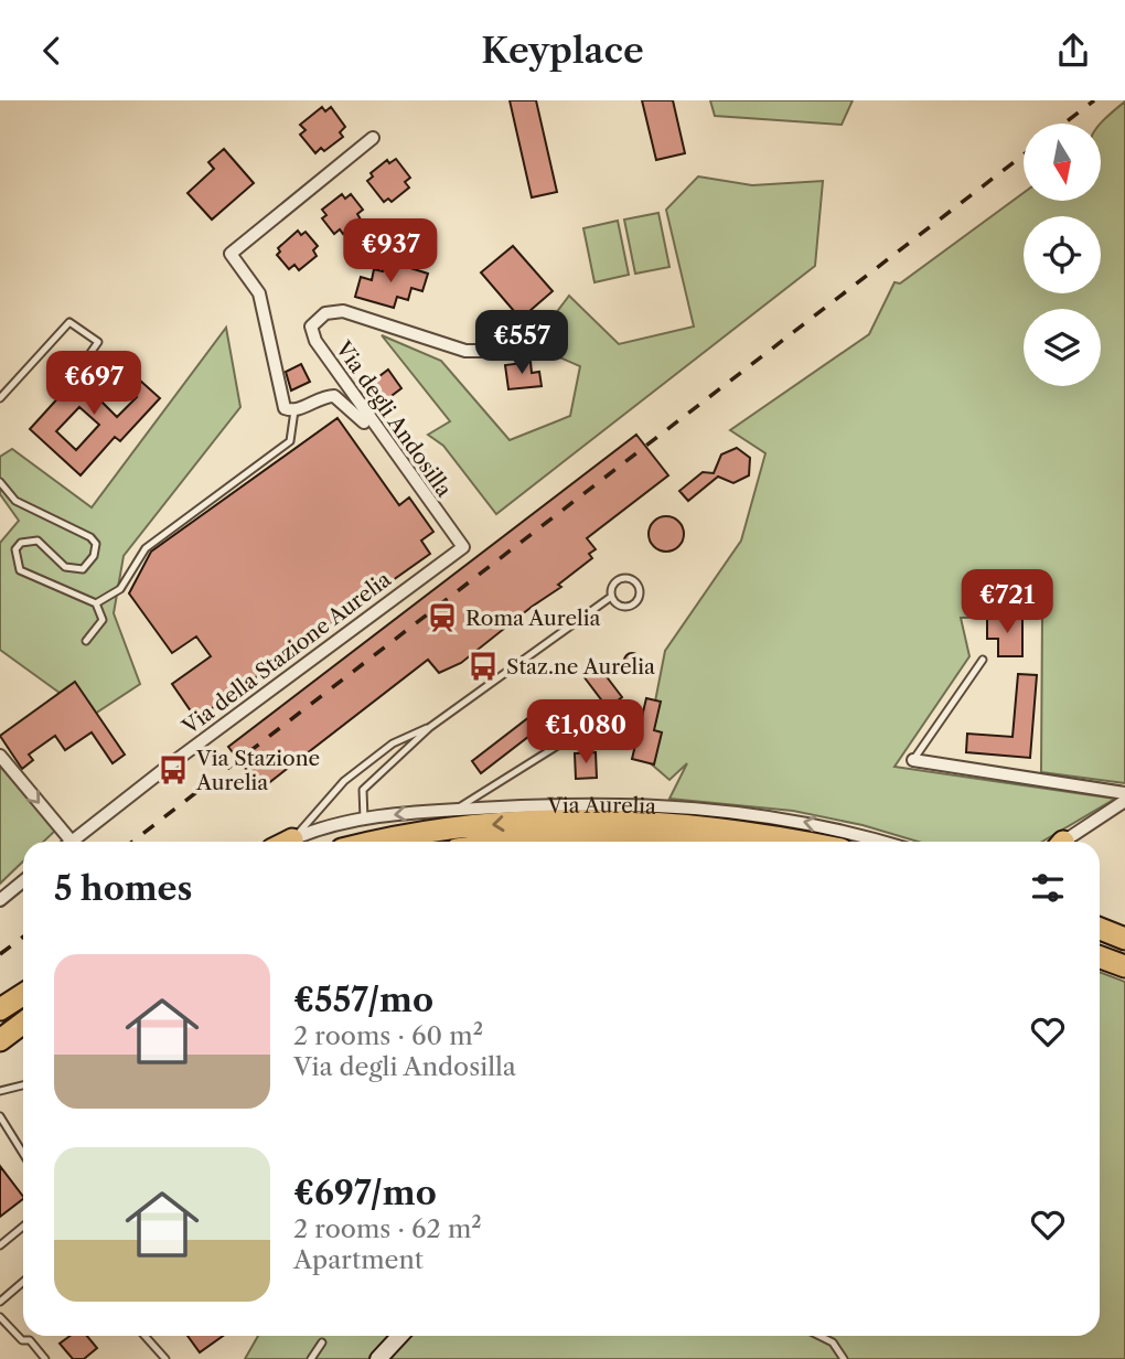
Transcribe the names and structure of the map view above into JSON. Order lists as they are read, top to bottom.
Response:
{
  "streets": {
    "highway": ["Via Aurelia"],
    "street": ["Via degli Andosilla", "Via della Stazione Aurelia"]
  },
  "crossings": [
    ["Via degli Andosilla", "Via della Stazione Aurelia"]
  ],
  "one_way": ["Via Aurelia"],
  "places": {
    "station": ["Roma Aurelia"],
    "bus stop": ["Staz.ne Aurelia", "Via Stazione Aurelia"]
  },
  "north": "bottom",
  "page": {
    "header": "Keyplace",
    "price": [
      "€937",
      "€557",
      "€697",
      "€721",
      "€1,080"
    ],
    "heading": "5 homes",
    "list": [
      {
        "name": "€557/mo",
        "note": "2 rooms · 60 m² · Via degli Andosilla"
      },
      {
        "name": "€697/mo",
        "note": "2 rooms · 62 m² · Apartment"
      }
    ]
  }
}
